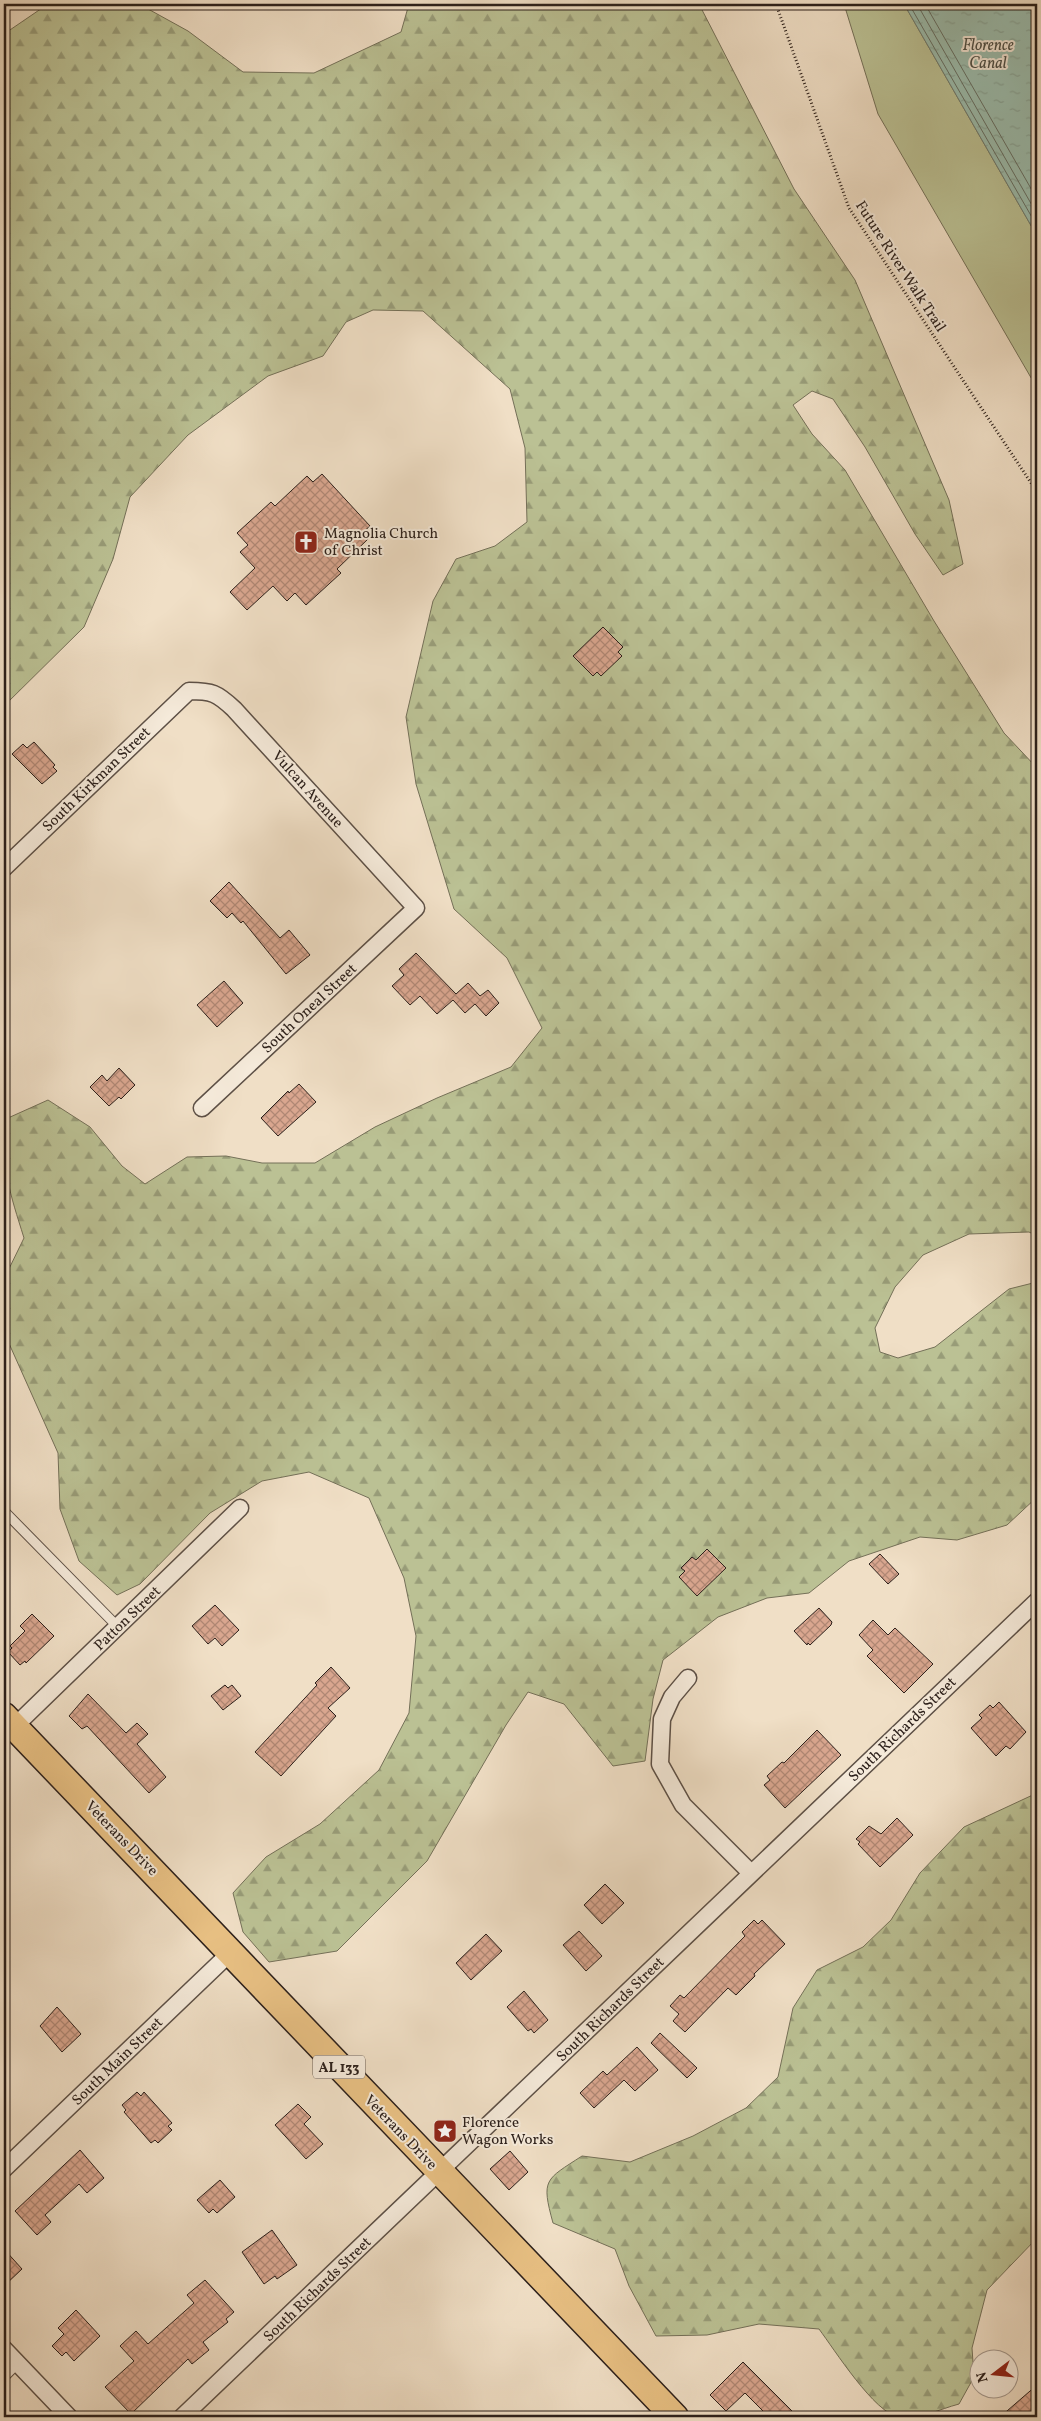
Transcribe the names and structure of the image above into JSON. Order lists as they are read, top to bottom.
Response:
{
  "streets": {
    "main road": ["Veterans Drive", "AL 133"],
    "street": [
      "South Kirkman Street",
      "Vulcan Avenue",
      "South Oneal Street",
      "Patton Street",
      "South Richards Street",
      "South Main Street"
    ],
    "path": ["Future River Walk Trail"]
  },
  "crossings": [
    ["South Kirkman Street", "Vulcan Avenue"],
    ["Vulcan Avenue", "South Oneal Street"],
    ["Patton Street", "Veterans Drive"],
    ["South Richards Street", "Veterans Drive"],
    ["Veterans Drive", "South Main Street"]
  ],
  "water": ["Florence Canal"],
  "places": {
    "church": ["Magnolia Church of Christ"],
    "place": ["Florence Wagon Works"]
  },
  "north": "left"
}
